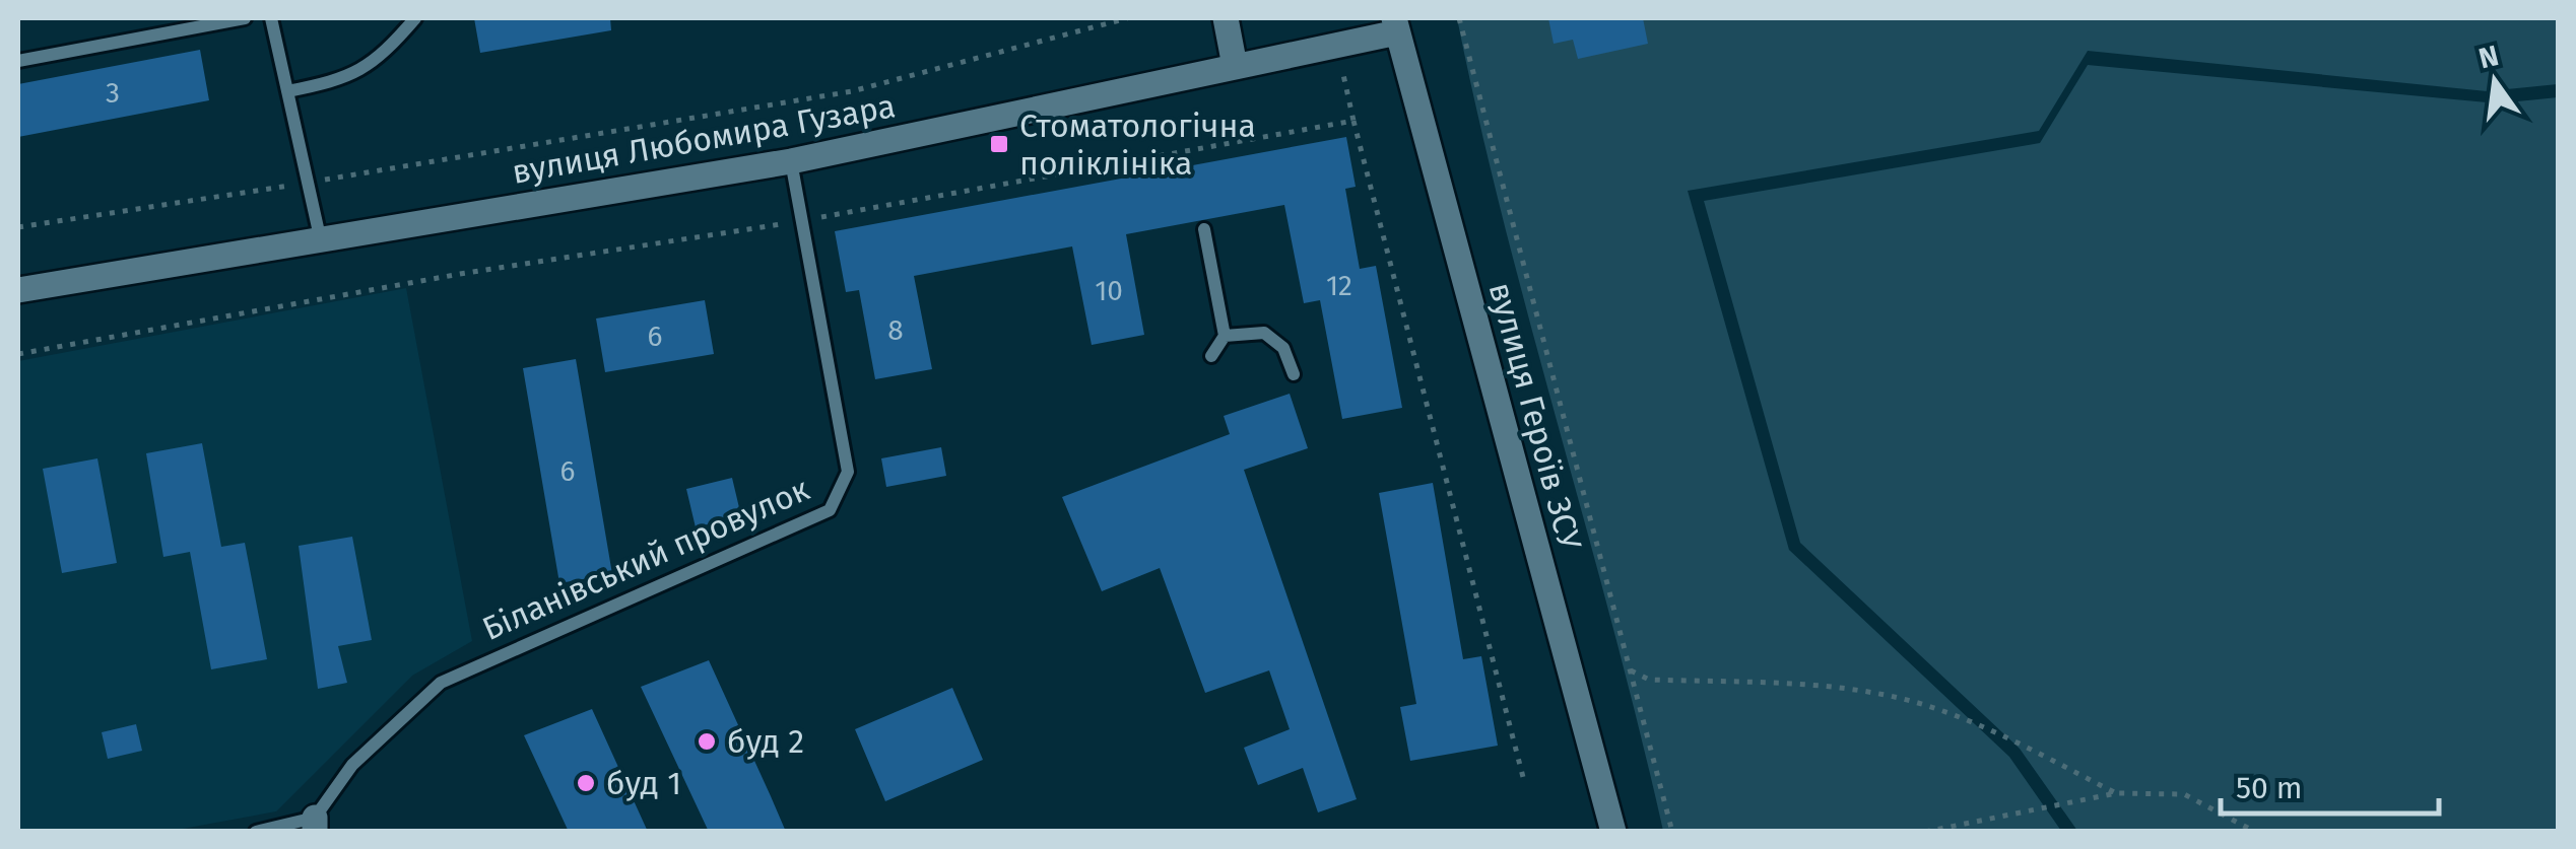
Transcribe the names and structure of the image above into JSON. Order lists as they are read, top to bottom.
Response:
{
  "streets": {
    "street": ["вулиця Любомира Гузара", "вулиця Героїв ЗСУ"],
    "lane": ["Біланівський провулок"]
  },
  "crossings": [
    ["вулиця Любомира Гузара", "вулиця Героїв ЗСУ"],
    ["вулиця Любомира Гузара", "Біланівський провулок"]
  ],
  "places": {
    "transit": ["Стоматологічна поліклініка"],
    "other": ["буд 2", "буд 1"]
  },
  "house_numbers": [
    "3",
    "12",
    "10",
    "8",
    "6",
    "6"
  ],
  "scale_bar": "50 m",
  "north": "top"
}
